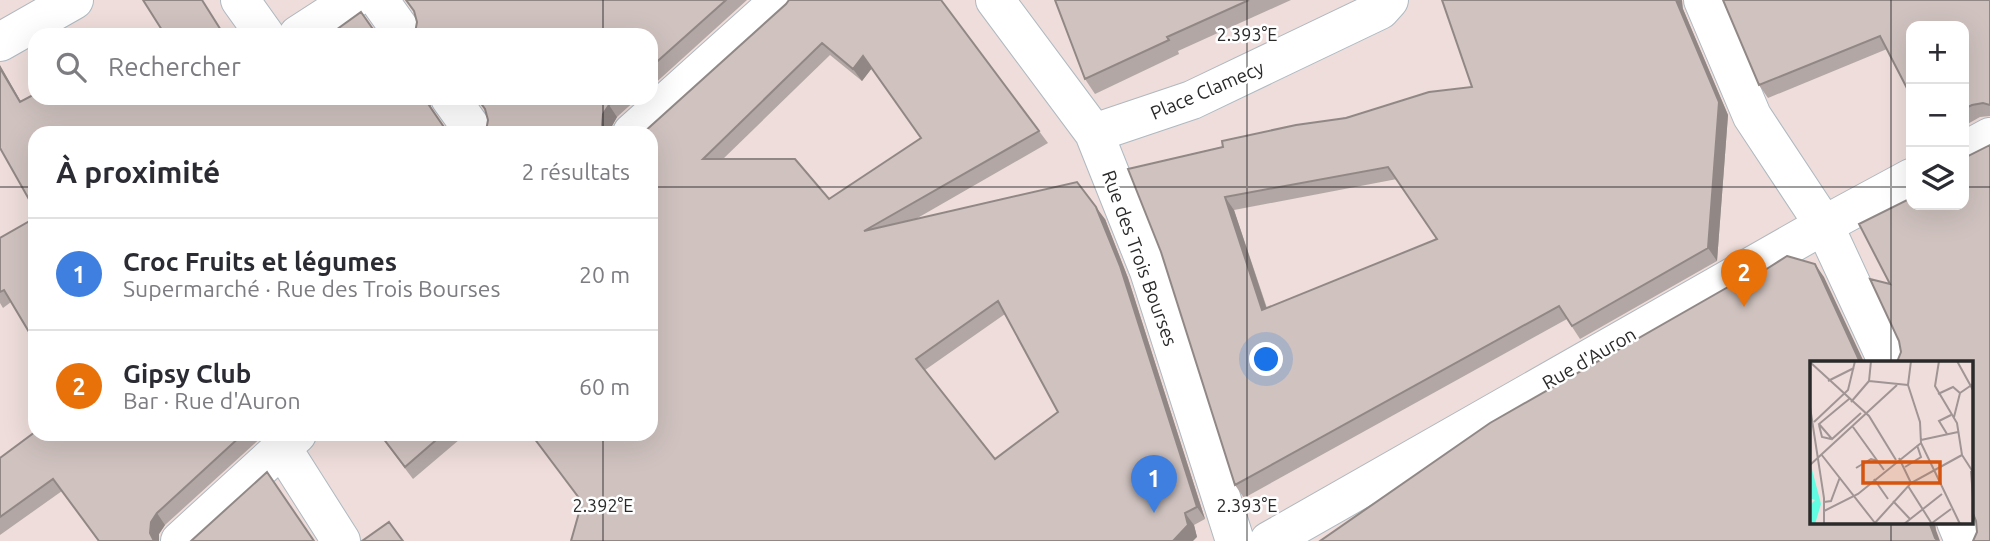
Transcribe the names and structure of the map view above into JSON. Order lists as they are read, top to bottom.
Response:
{
  "streets": {
    "street": ["Place Clamecy", "Rue des Trois Bourses", "Rue d'Auron"]
  },
  "crossings": [
    ["Place Clamecy", "Rue des Trois Bourses"]
  ],
  "page": {
    "map_buttons": ["+", "−"],
    "search": "Rechercher",
    "heading": ["À proximité", "2 résultats"],
    "list": [
      {
        "mark": "1",
        "name": "Croc Fruits et légumes",
        "note": "Supermarché · Rue des Trois Bourses",
        "value": "20 m"
      },
      {
        "mark": "2",
        "name": "Gipsy Club",
        "note": "Bar · Rue d'Auron",
        "value": "60 m"
      }
    ],
    "pins": ["2", "1"]
  },
  "coordinates": ["2.393°E", "2.392°E"]
}
